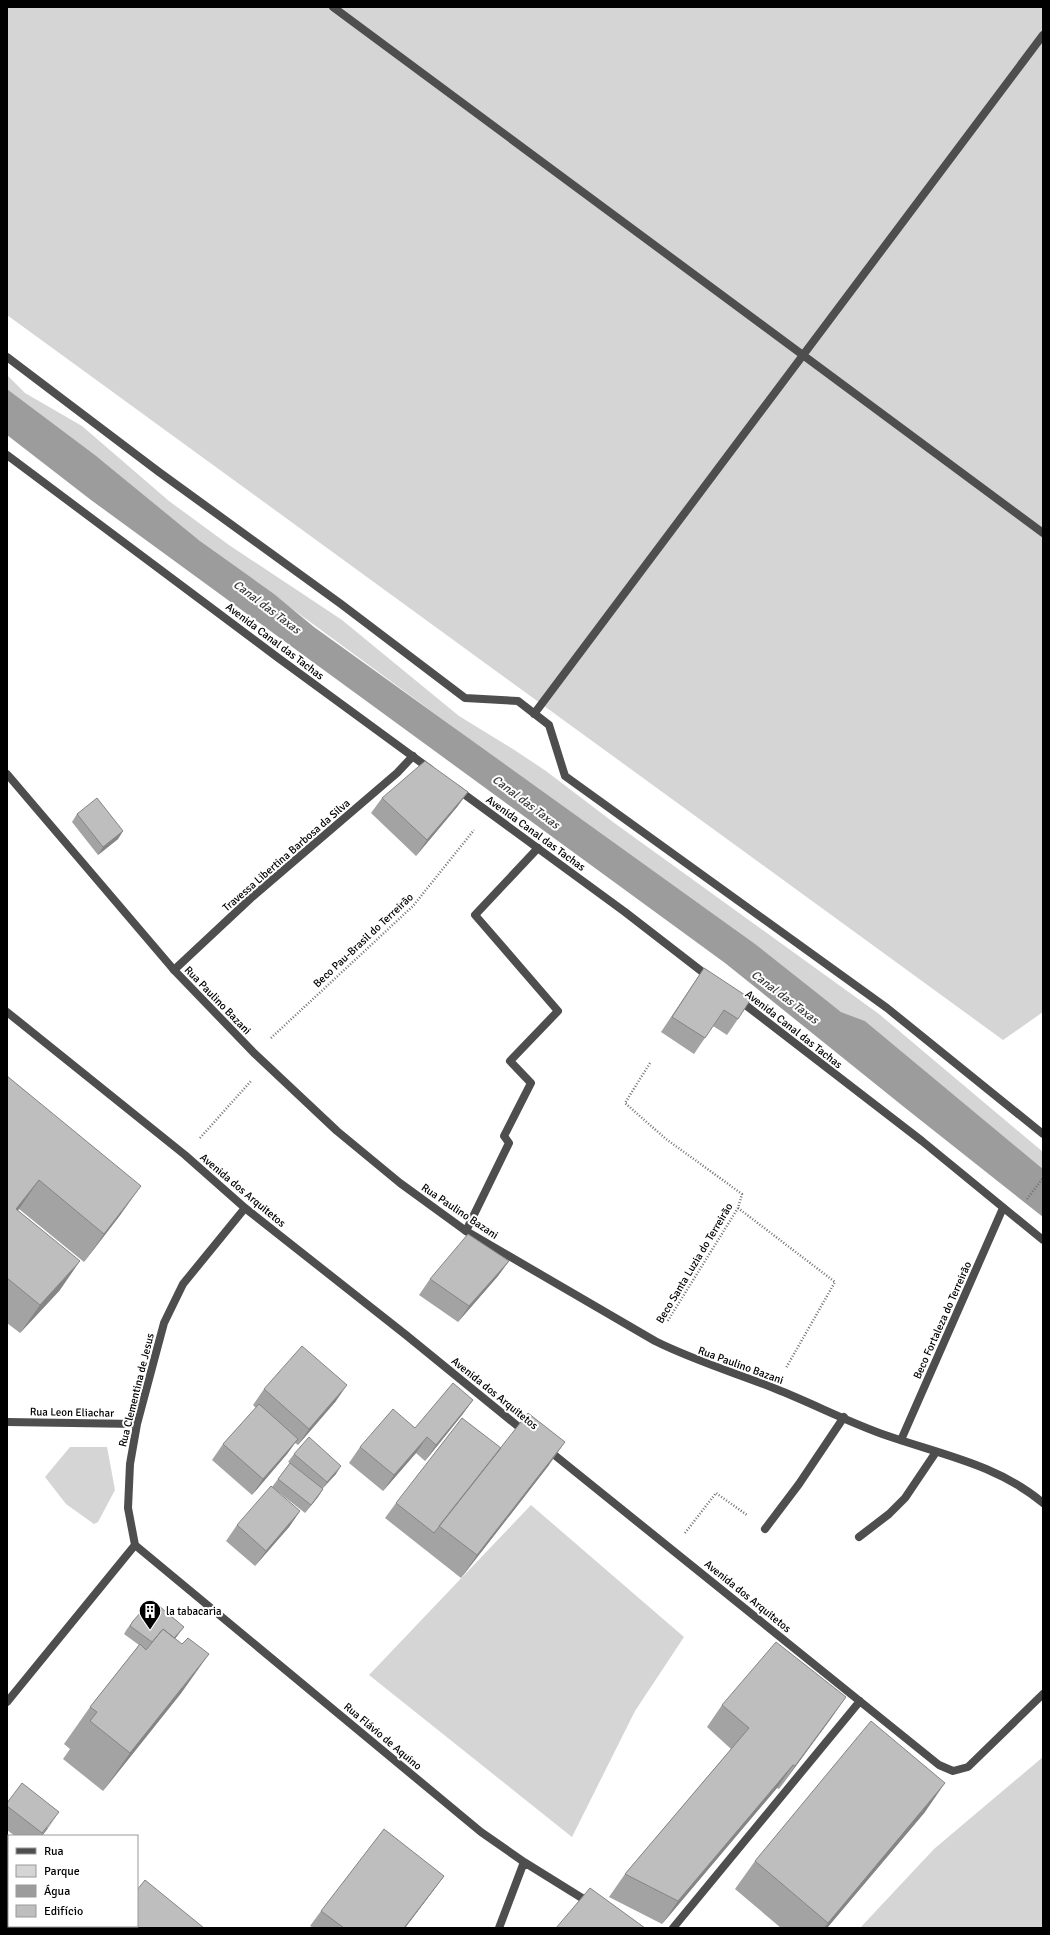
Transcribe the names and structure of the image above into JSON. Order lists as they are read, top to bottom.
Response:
{
  "streets": {
    "street": [
      "Avenida Canal das Tachas",
      "Travessa Libertina Barbosa da Silva",
      "Rua Paulino Bazani",
      "Avenida dos Arquitetos",
      "Beco Fortaleza do Terreirão",
      "Rua Clementina de Jesus",
      "Rua Leon Eliachar",
      "Rua Flávio de Aquino"
    ],
    "path": ["Beco Pau-Brasil do Terreirão", "Beco Santa Luzia do Terreirão"]
  },
  "crossings": [
    ["Avenida Canal das Tachas", "Travessa Libertina Barbosa da Silva"],
    ["Avenida Canal das Tachas", "Beco Pau-Brasil do Terreirão"],
    ["Avenida Canal das Tachas", "Beco Fortaleza do Terreirão"],
    ["Travessa Libertina Barbosa da Silva", "Rua Paulino Bazani"],
    ["Beco Pau-Brasil do Terreirão", "Rua Paulino Bazani"],
    ["Rua Paulino Bazani", "Beco Santa Luzia do Terreirão"],
    ["Rua Paulino Bazani", "Beco Fortaleza do Terreirão"],
    ["Avenida dos Arquitetos", "Rua Clementina de Jesus"],
    ["Rua Clementina de Jesus", "Rua Leon Eliachar"],
    ["Rua Clementina de Jesus", "Rua Flávio de Aquino"]
  ],
  "water": ["Canal das Taxas"],
  "places": {
    "building": ["la tabacaria"]
  },
  "legend": [
    "Rua",
    "Parque",
    "Água",
    "Edifício"
  ]
}
